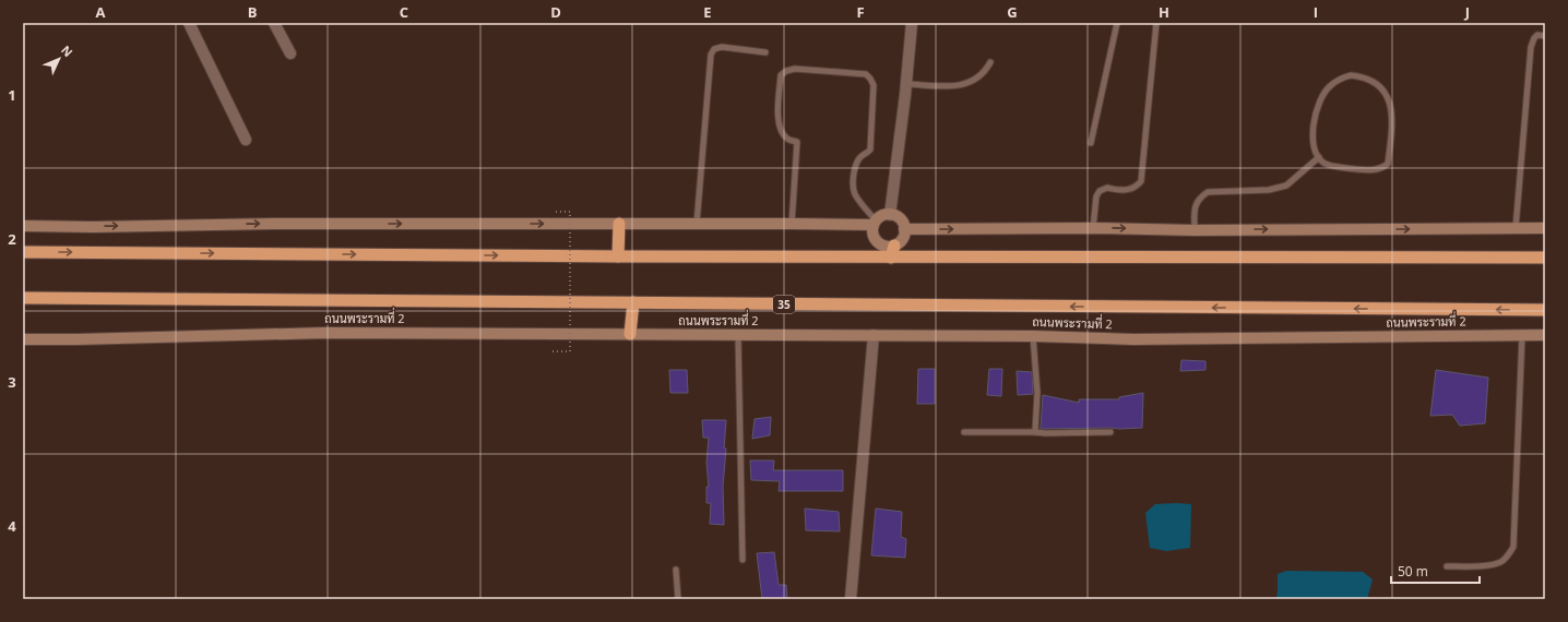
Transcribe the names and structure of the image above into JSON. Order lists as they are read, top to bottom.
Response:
{
  "streets": {
    "highway": ["35", "ถนนพระรามที่ 2"]
  },
  "scale_bar": "50 m",
  "north": "top right",
  "grid": {
    "columns": [
      "A",
      "B",
      "C",
      "D",
      "E",
      "F",
      "G",
      "H",
      "I",
      "J"
    ],
    "rows": [
      "1",
      "2",
      "3",
      "4"
    ]
  }
}
